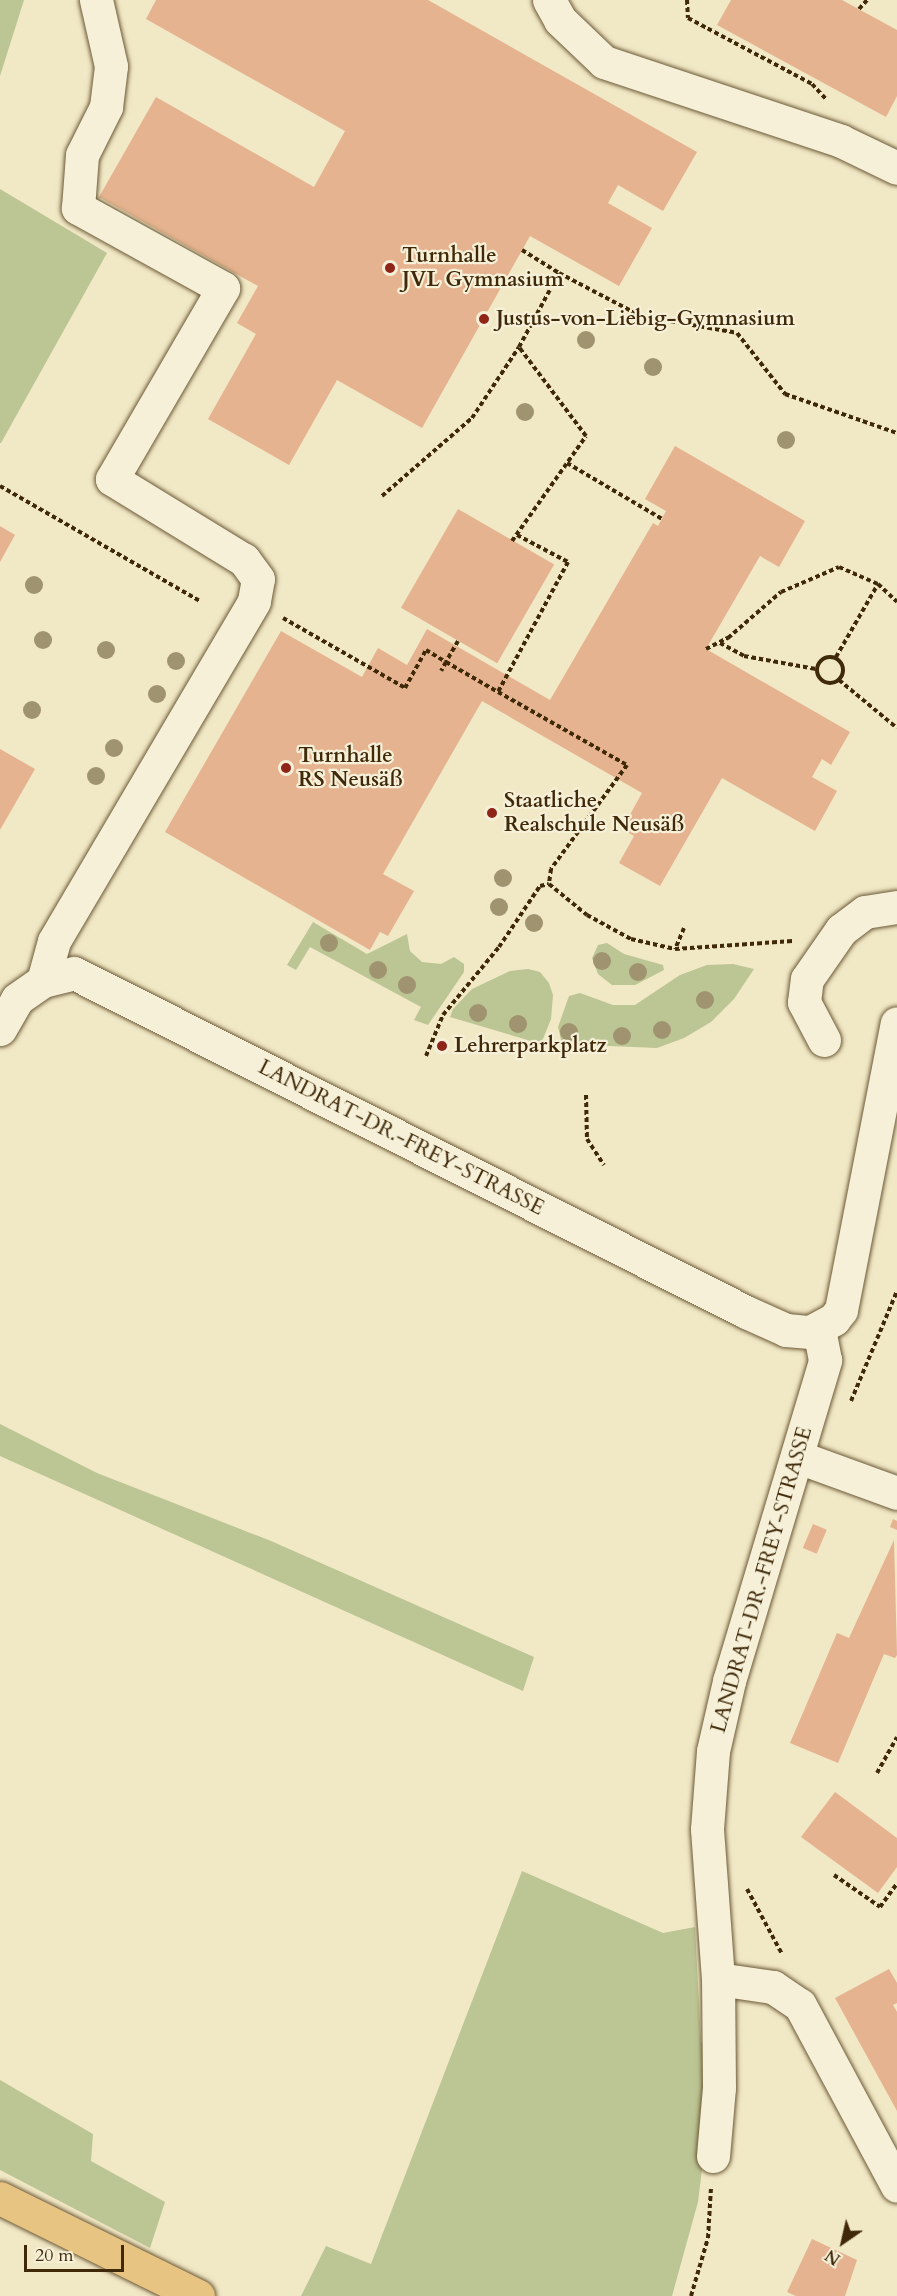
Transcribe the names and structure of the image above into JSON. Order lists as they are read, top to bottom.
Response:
{
  "streets": {
    "street": ["LANDRAT-DR.-FREY-STRASSE"]
  },
  "places": [
    "Turnhalle JVL Gymnasium",
    "Justus-von-Liebig-Gymnasium",
    "Turnhalle RS Neusäß",
    "Staatliche Realschule Neusäß",
    "Lehrerparkplatz"
  ],
  "scale_bar": "20 m",
  "north": "bottom left"
}
